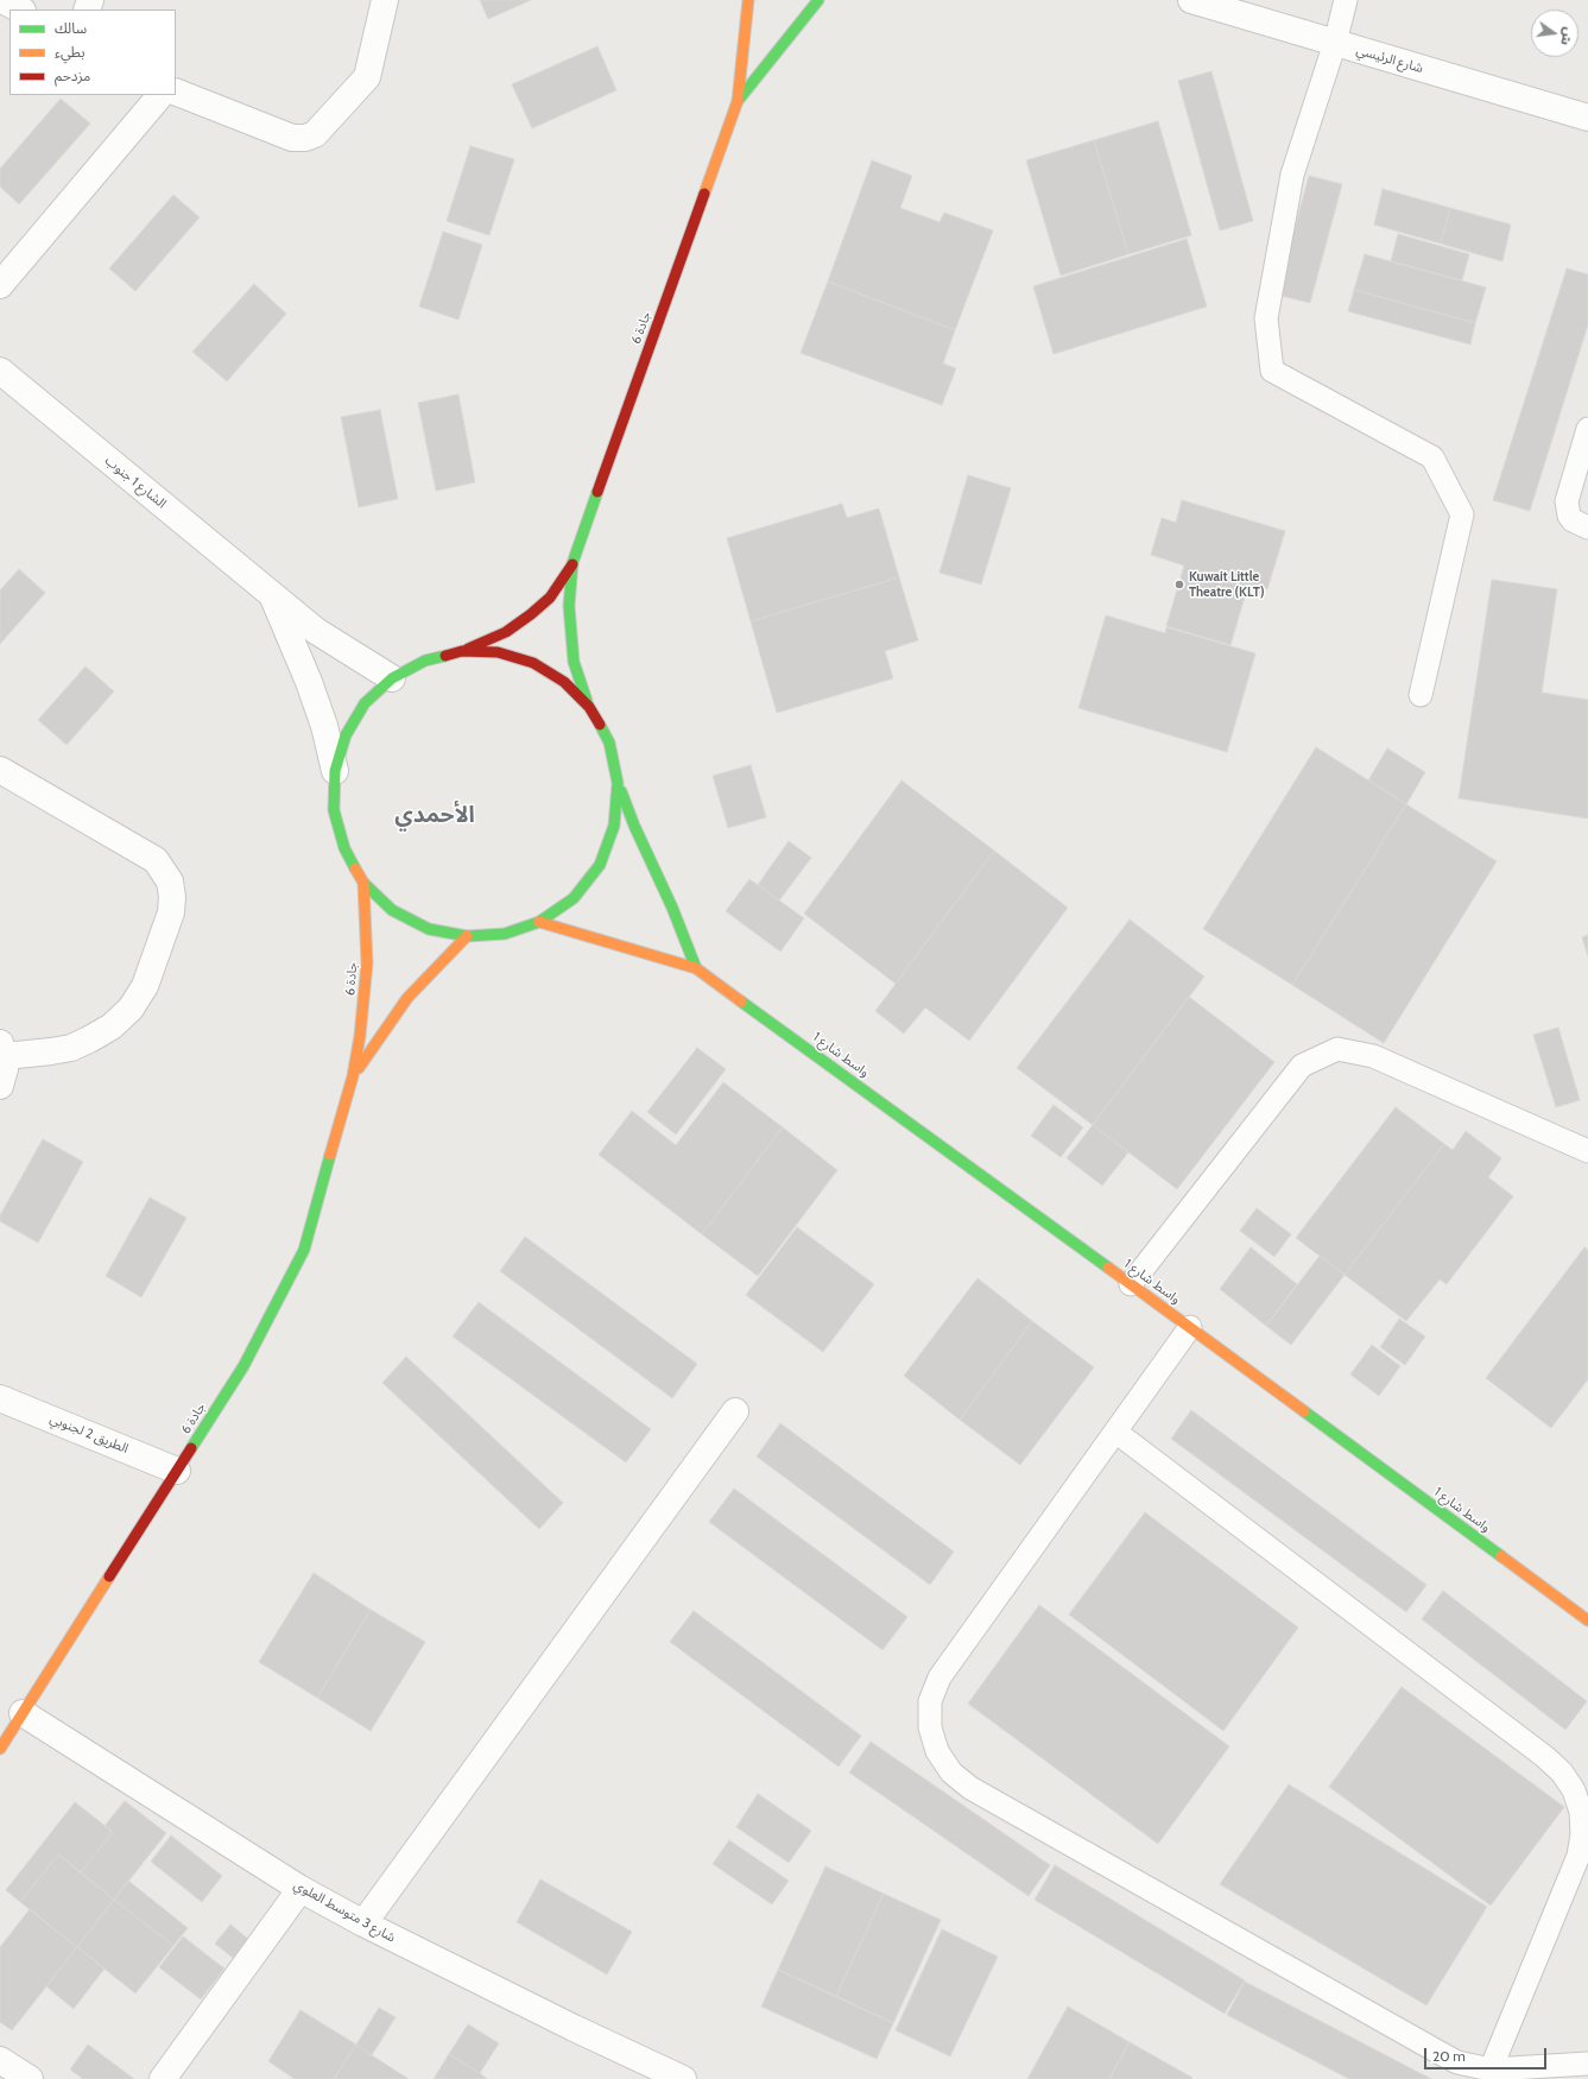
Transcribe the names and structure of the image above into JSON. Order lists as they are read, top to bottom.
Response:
{
  "streets": {
    "main road": ["جادة 6", "واسط شارع 1"],
    "street": [
      "شارع الرئيسي",
      "الشارع 1 جنوب",
      "الطريق 2 لجنوبي",
      "شارع 3 متوسط العلوي"
    ]
  },
  "crossings": [
    ["جادة 6", "الطريق 2 لجنوبي"],
    ["جادة 6", "شارع 3 متوسط العلوي"]
  ],
  "districts": ["الأحمدي"],
  "places": ["Kuwait Little Theatre (KLT)"],
  "legend": ["سالك", "بطيء", "مزدحم"],
  "scale_bar": "20 m",
  "north": "right"
}
